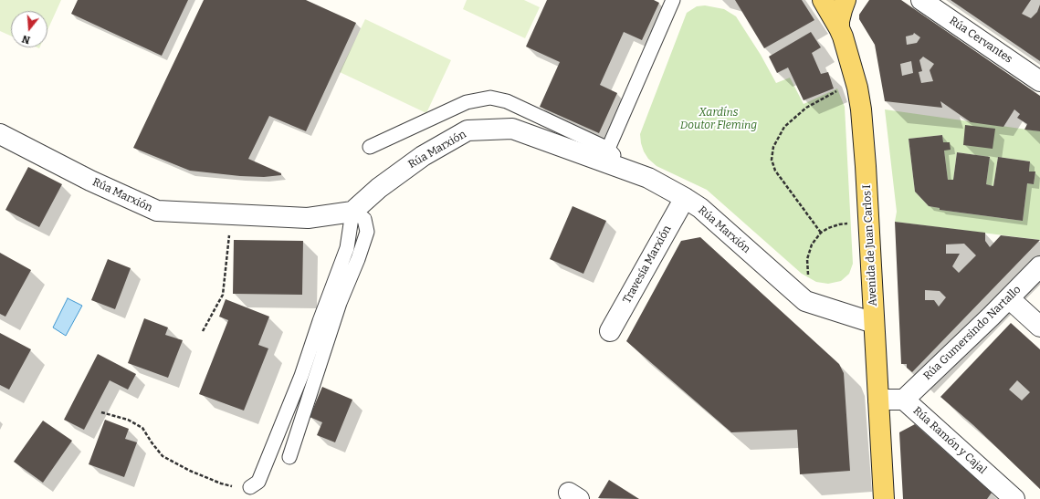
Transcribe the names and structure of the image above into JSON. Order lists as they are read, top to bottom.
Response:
{
  "streets": {
    "main road": ["Avenida de Juan Carlos I"],
    "street": [
      "Rúa Cervantes",
      "Rúa Marxión",
      "Travesía Marxión",
      "Rúa Gumersindo Nartallo",
      "Rúa Ramón y Cajal"
    ]
  },
  "crossings": [
    ["Rúa Marxión", "Avenida de Juan Carlos I"],
    ["Rúa Marxión", "Travesía Marxión"],
    ["Avenida de Juan Carlos I", "Rúa Ramón y Cajal"],
    ["Rúa Gumersindo Nartallo", "Rúa Ramón y Cajal"]
  ],
  "parks": ["Xardíns Doutor Fleming"],
  "north": "bottom"
}
